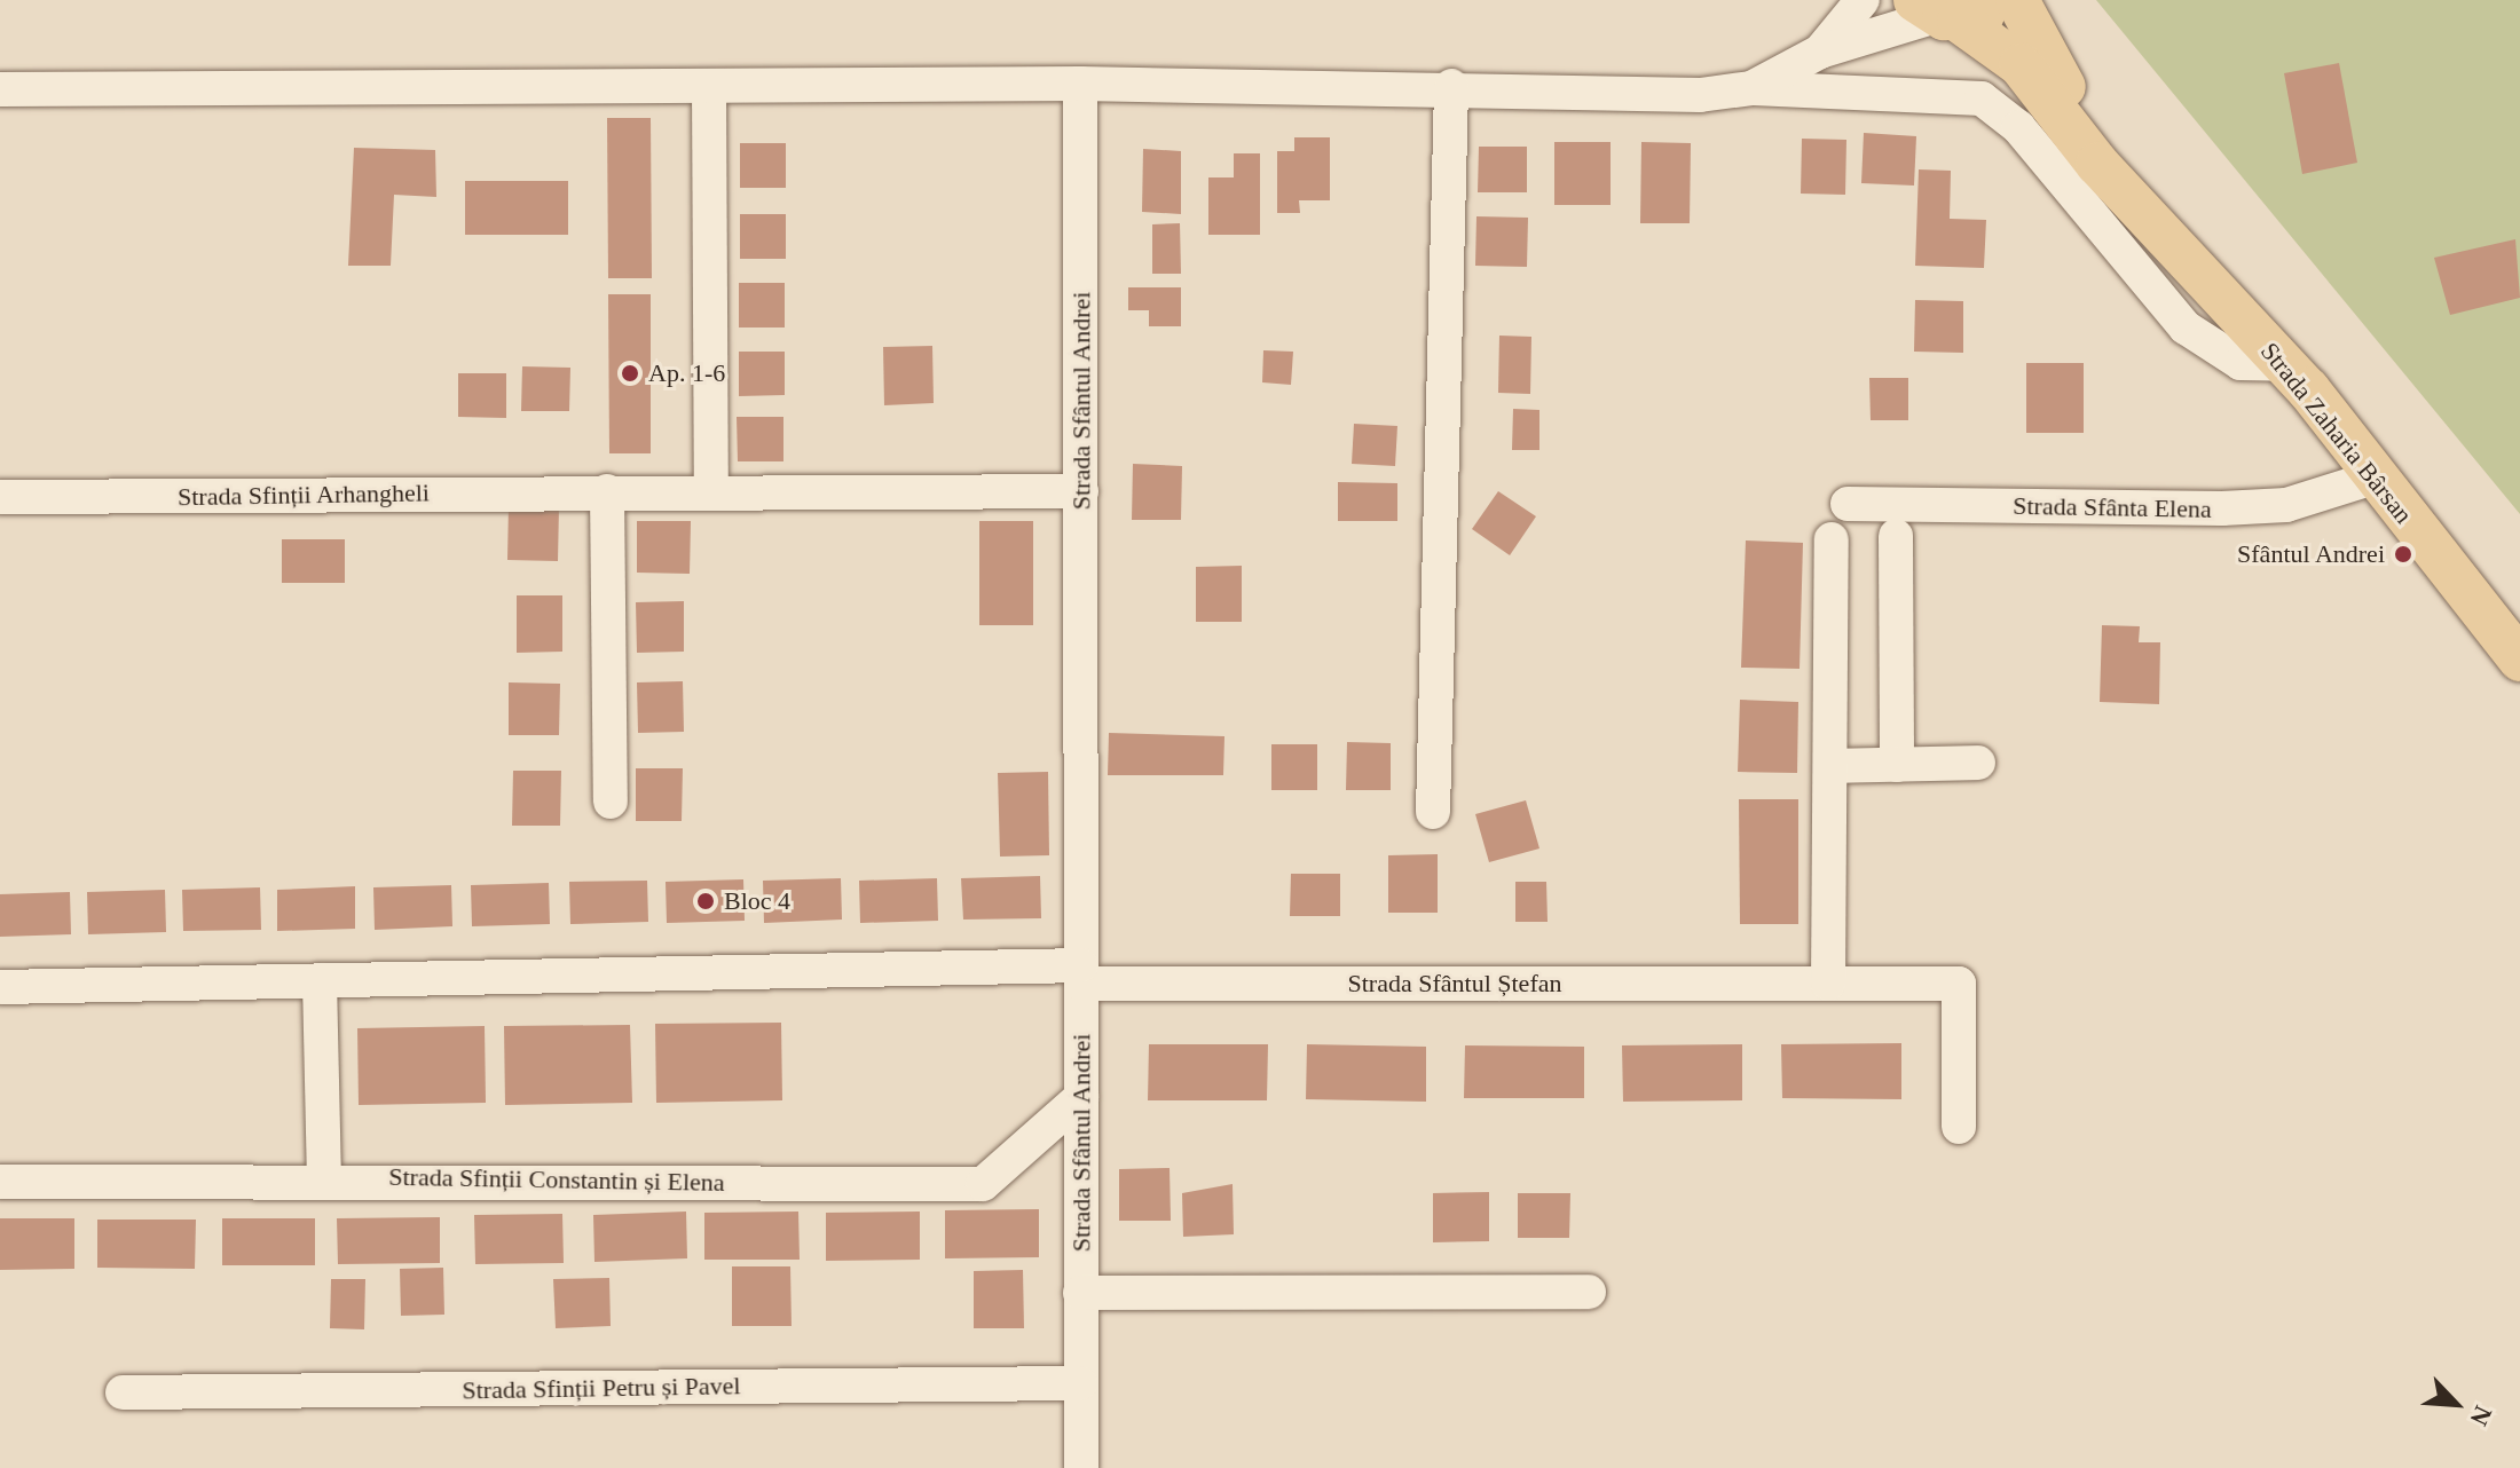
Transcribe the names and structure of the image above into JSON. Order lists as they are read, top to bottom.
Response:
{
  "streets": {
    "main road": ["Strada Zaharia Bârsan"],
    "street": [
      "Strada Sfântul Andrei",
      "Strada Sfinții Arhangheli",
      "Strada Sfânta Elena",
      "Strada Sfântul Ștefan",
      "Strada Sfinții Constantin și Elena",
      "Strada Sfinții Petru și Pavel"
    ]
  },
  "crossings": [
    ["Strada Sfântul Andrei", "Strada Sfinții Arhangheli"],
    ["Strada Sfântul Andrei", "Strada Sfântul Ștefan"],
    ["Strada Sfântul Andrei", "Strada Sfinții Constantin și Elena"],
    ["Strada Sfântul Andrei", "Strada Sfinții Petru și Pavel"],
    ["Strada Zaharia Bârsan", "Strada Sfânta Elena"]
  ],
  "places": ["Ap. 1-6", "Sfântul Andrei", "Bloc 4"],
  "north": "bottom right"
}
